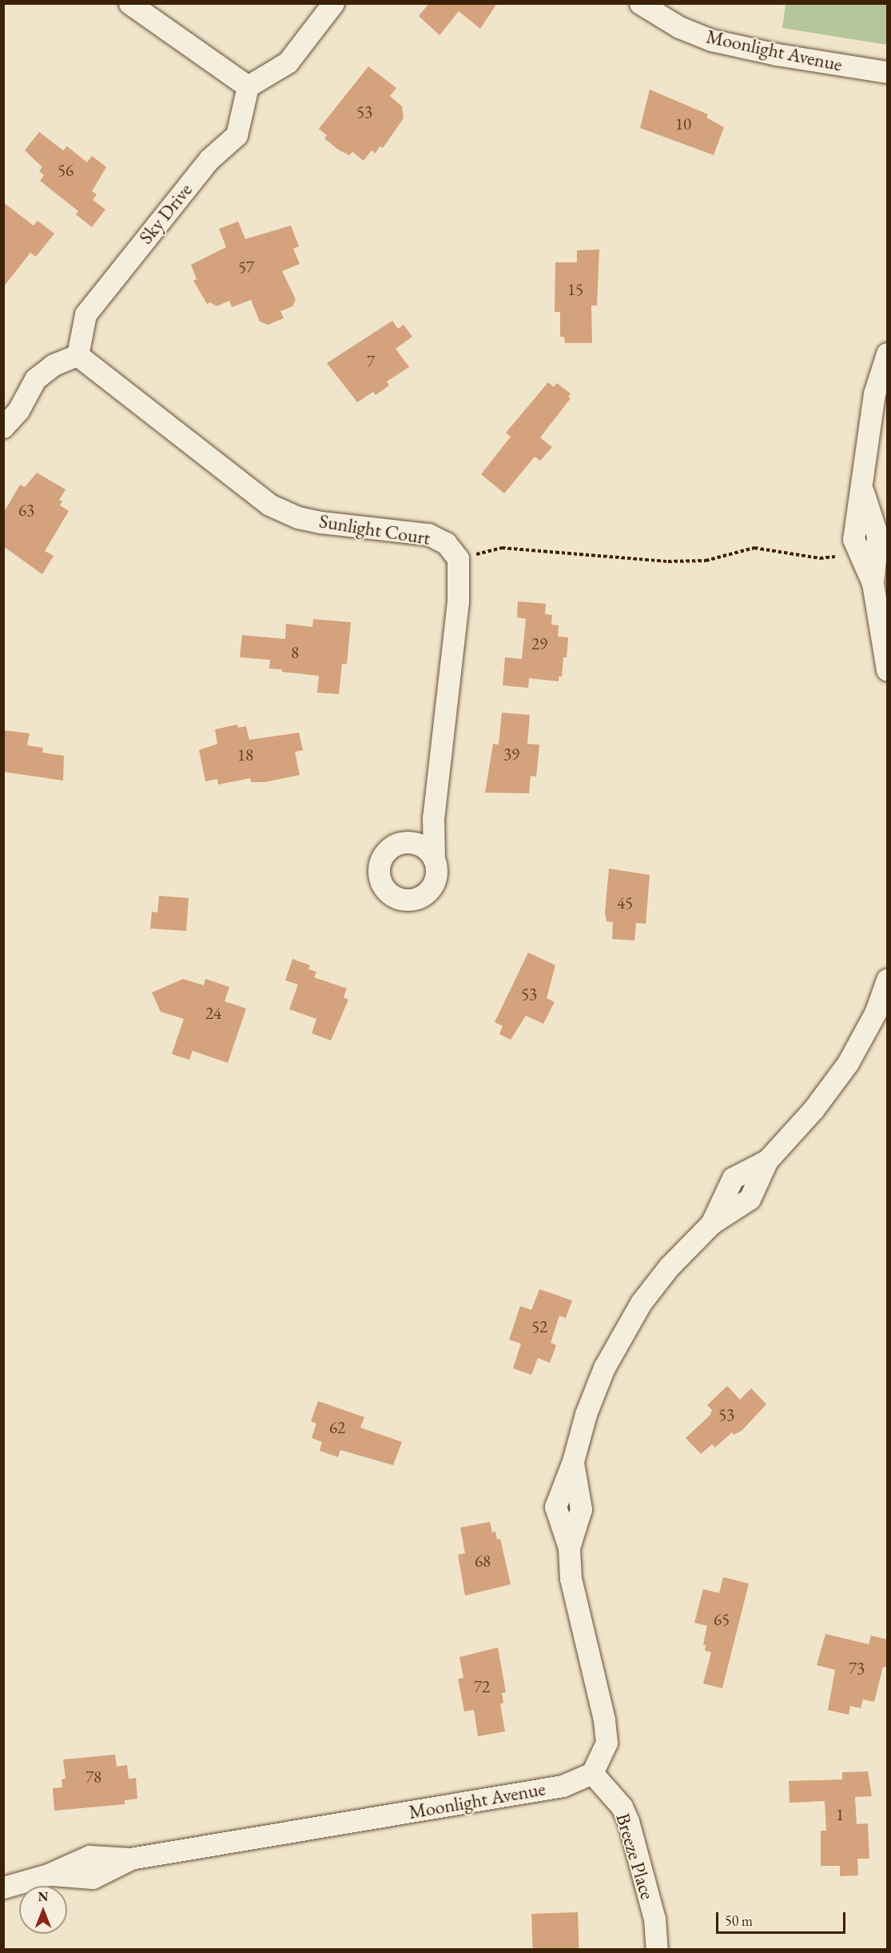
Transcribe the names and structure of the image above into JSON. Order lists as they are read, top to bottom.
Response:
{
  "streets": {
    "street": [
      "Moonlight Avenue",
      "Sky Drive",
      "Sunlight Court",
      "Breeze Place"
    ]
  },
  "crossings": [
    ["Moonlight Avenue", "Breeze Place"],
    ["Sky Drive", "Sunlight Court"]
  ],
  "house_numbers": [
    "53",
    "10",
    "56",
    "57",
    "15",
    "7",
    "63",
    "29",
    "8",
    "39",
    "18",
    "45",
    "53",
    "24",
    "52",
    "53",
    "62",
    "68",
    "65",
    "73",
    "72",
    "78",
    "1"
  ],
  "scale_bar": "50 m",
  "north": "top"
}
